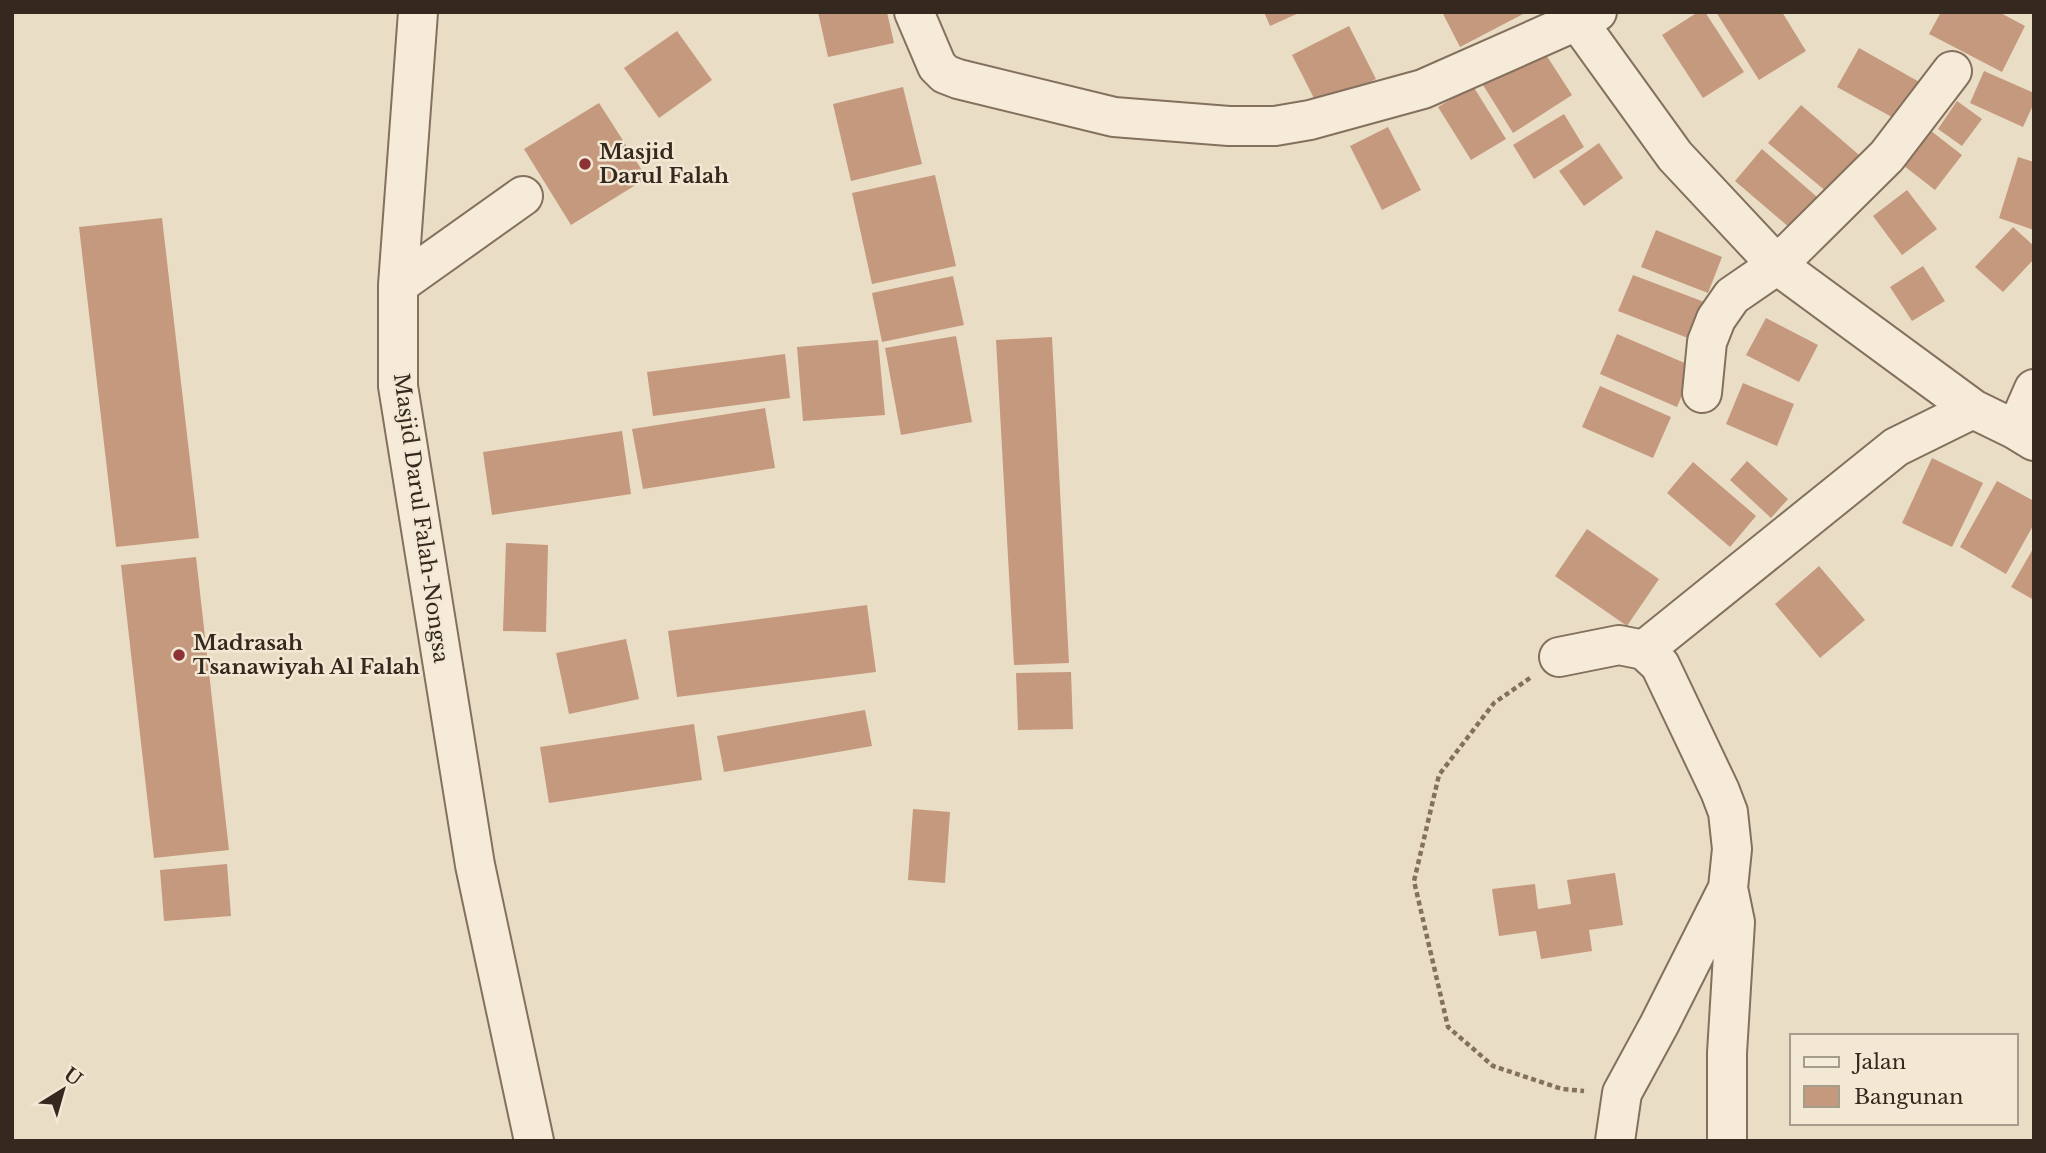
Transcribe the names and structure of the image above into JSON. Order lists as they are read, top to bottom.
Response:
{
  "streets": {
    "street": ["Masjid Darul Falah-Nongsa"]
  },
  "places": ["Masjid Darul Falah", "Madrasah Tsanawiyah Al Falah"],
  "legend": ["Jalan", "Bangunan"],
  "north": "top right"
}
